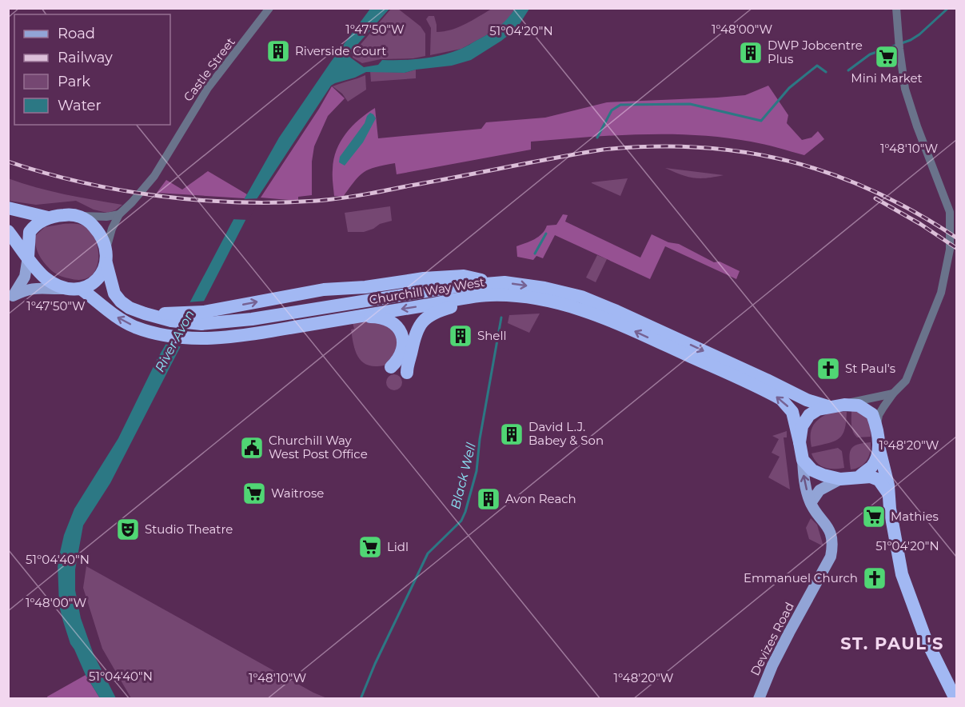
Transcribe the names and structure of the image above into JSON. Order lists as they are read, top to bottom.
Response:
{
  "streets": {
    "highway": ["Churchill Way West"],
    "main road": ["Devizes Road"],
    "street": ["Castle Street"]
  },
  "crossings": [
    ["Castle Street", "Churchill Way West"],
    ["Churchill Way West", "Devizes Road"]
  ],
  "districts": ["ST. PAUL'S"],
  "water": ["River Avon", "Black Well"],
  "places": {
    "building": [
      "Riverside Court",
      "DWP Jobcentre Plus",
      "Shell",
      "David L.J. Babey & Son",
      "Avon Reach"
    ],
    "supermarket": [
      "Mini Market",
      "Waitrose",
      "Mathies",
      "Lidl"
    ],
    "church": ["St Paul's", "Emmanuel Church"],
    "public building": ["Churchill Way West Post Office"],
    "theatre": ["Studio Theatre"]
  },
  "legend": [
    "Road",
    "Railway",
    "Park",
    "Water"
  ],
  "coordinates": [
    "1°47'50\"W",
    "1°48'00\"W",
    "51°04'20\"N",
    "1°48'10\"W",
    "1°48'20\"W",
    "51°04'40\"N"
  ]
}
